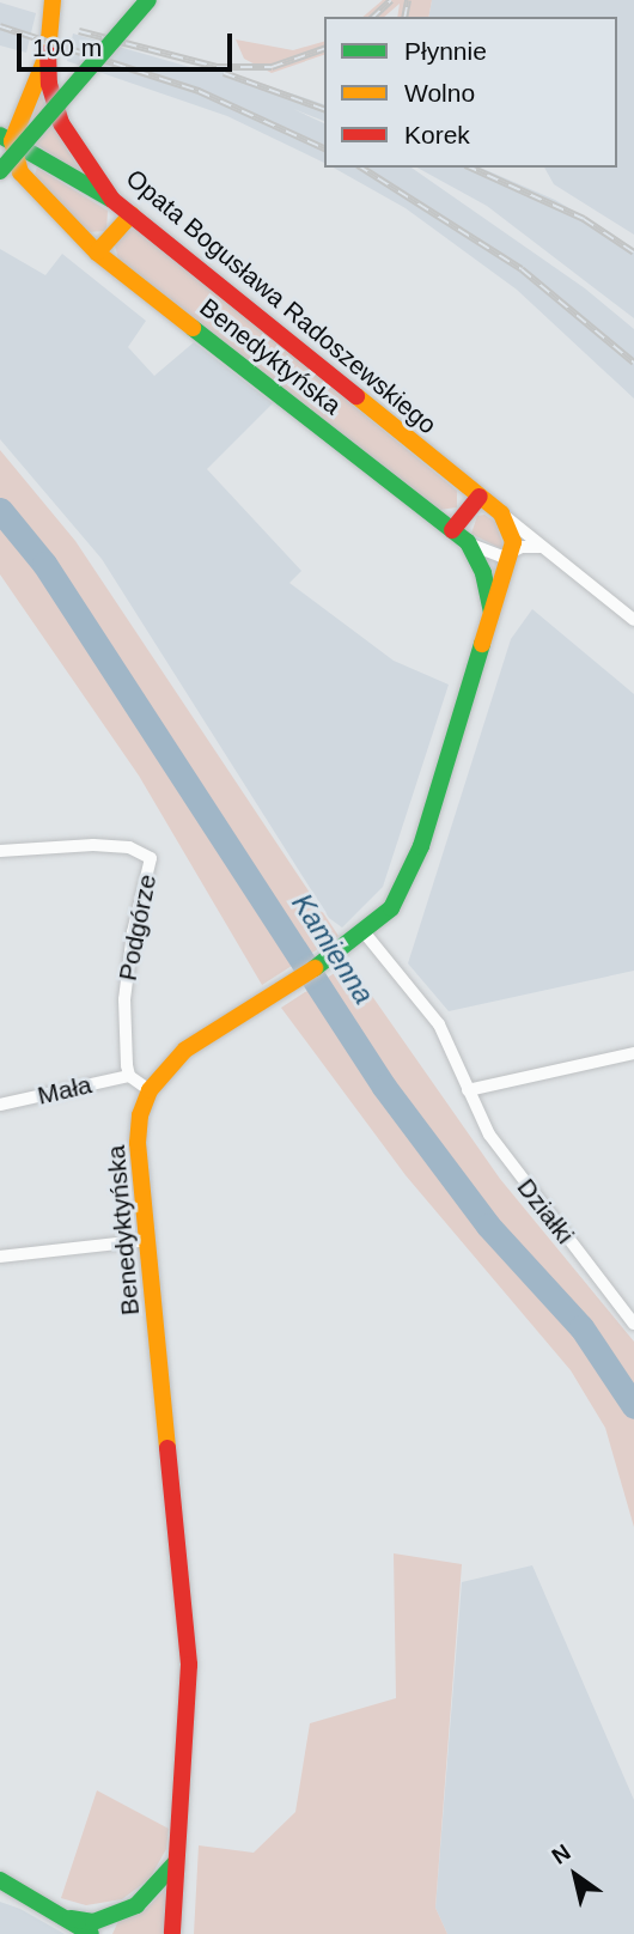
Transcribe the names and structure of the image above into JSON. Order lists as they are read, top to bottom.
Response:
{
  "streets": {
    "street": [
      "Opata Bogusława Radoszewskiego",
      "Benedyktyńska",
      "Podgórze",
      "Mała",
      "Działki"
    ]
  },
  "crossings": [
    ["Benedyktyńska", "Działki"],
    ["Podgórze", "Mała"]
  ],
  "water": ["Kamienna"],
  "legend": ["Płynnie", "Wolno", "Korek"],
  "scale_bar": "100 m",
  "north": "top left"
}
